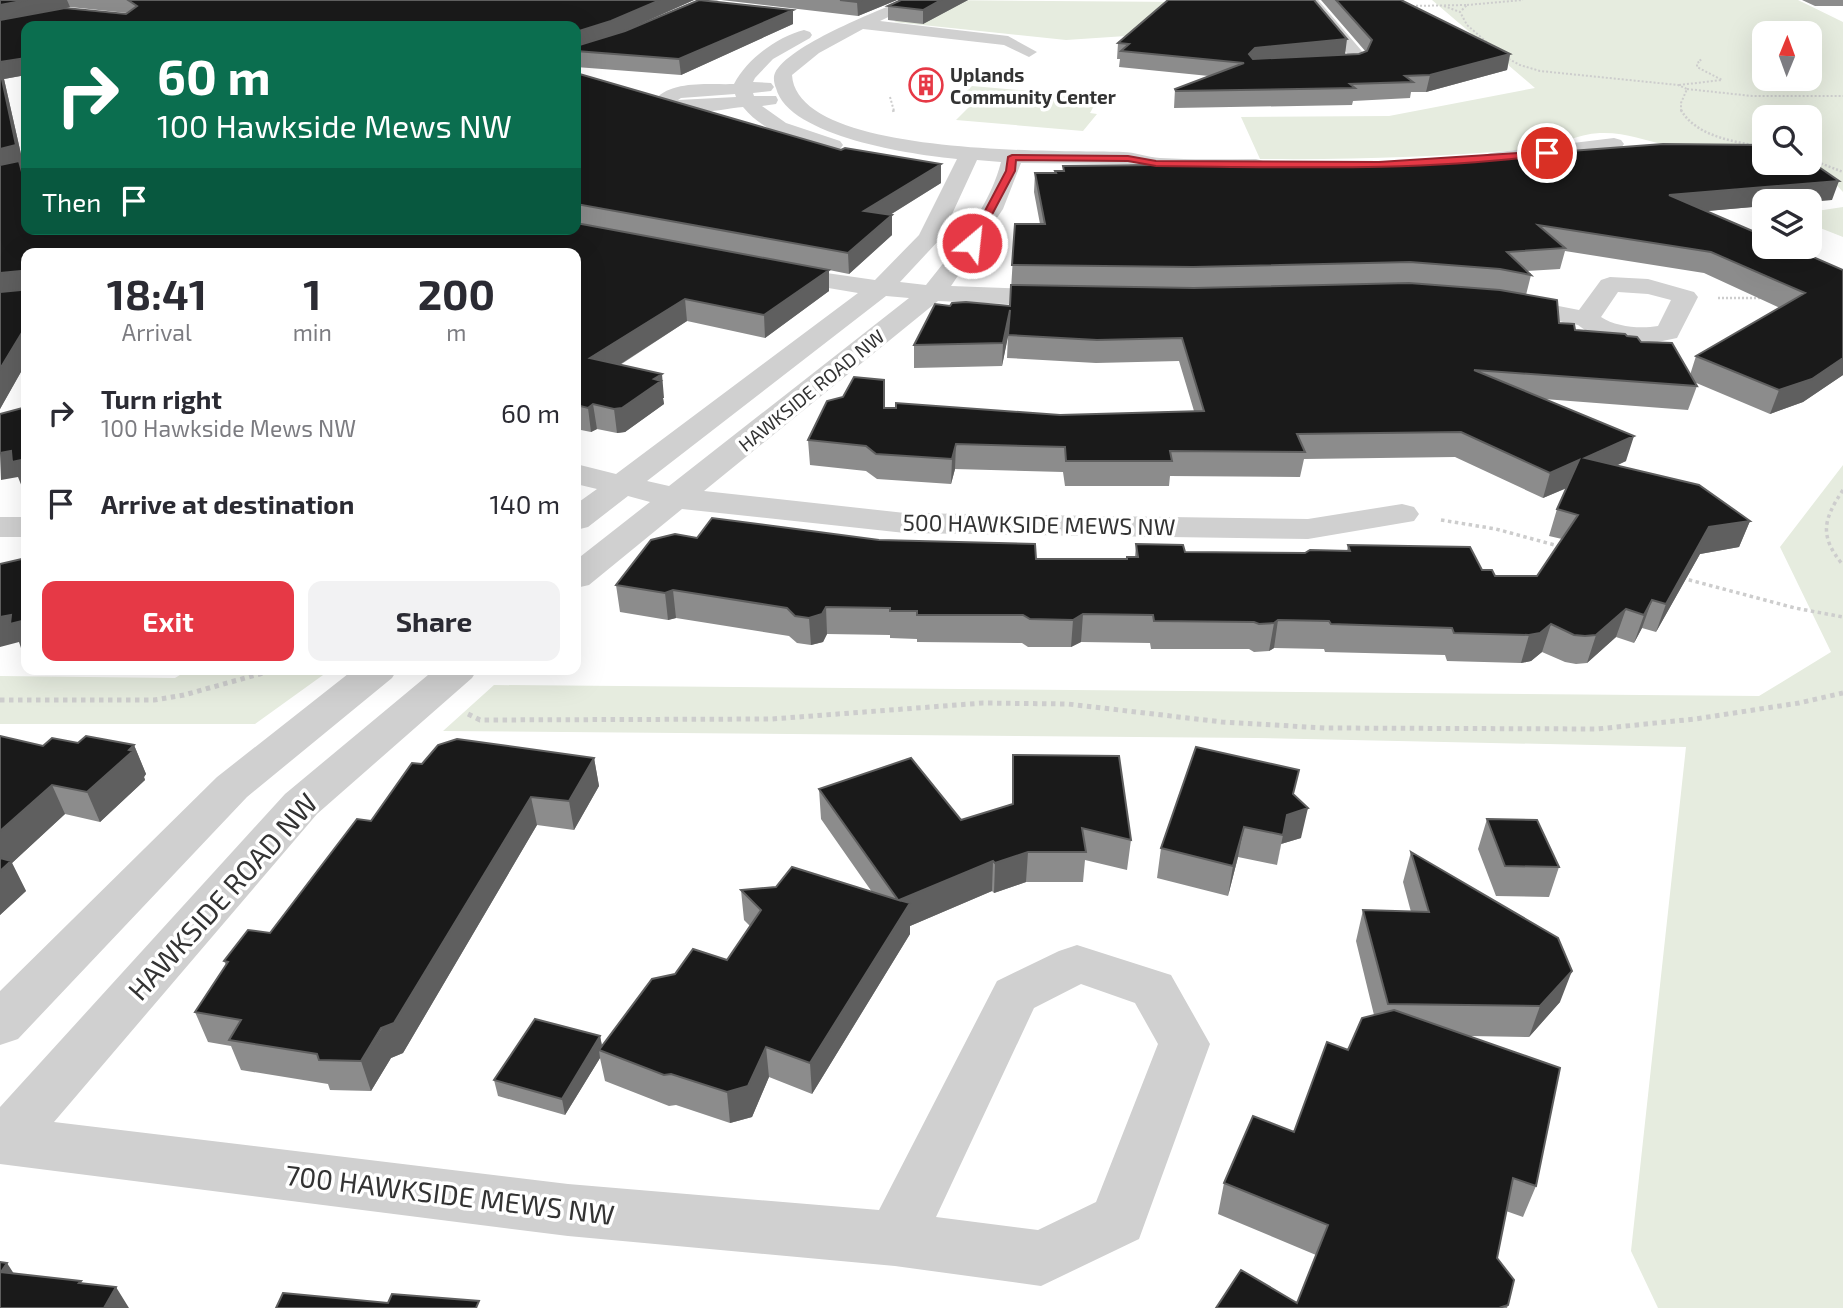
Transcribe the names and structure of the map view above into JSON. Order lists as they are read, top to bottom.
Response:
{
  "streets": {
    "street": ["HAWKSIDE ROAD NW", "500 HAWKSIDE MEWS NW", "700 HAWKSIDE MEWS NW"]
  },
  "crossings": [
    ["HAWKSIDE ROAD NW", "500 HAWKSIDE MEWS NW"],
    ["HAWKSIDE ROAD NW", "700 HAWKSIDE MEWS NW"]
  ],
  "places": {
    "building": ["Uplands Community Center"]
  },
  "north": "top",
  "page": {
    "turn": ["60 m", "100 Hawkside Mews NW"],
    "then": "Then",
    "eta": [
      "18:41",
      "Arrival",
      "1",
      "min",
      "200",
      "m"
    ],
    "list": [
      {
        "name": "Turn right",
        "note": "100 Hawkside Mews NW",
        "value": "60 m"
      },
      {
        "name": "Arrive at destination",
        "value": "140 m"
      }
    ],
    "buttons": ["Exit", "Share"]
  }
}
